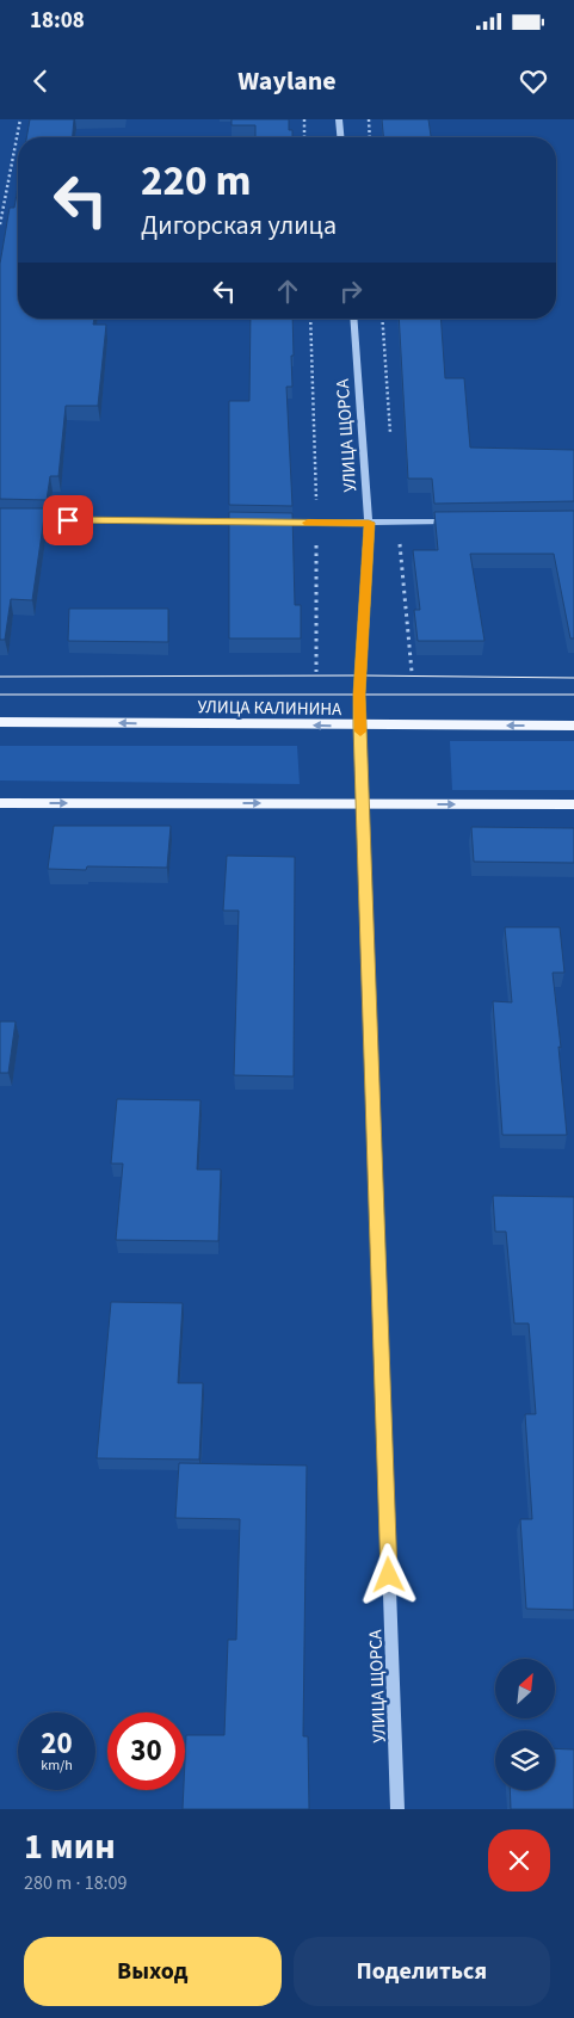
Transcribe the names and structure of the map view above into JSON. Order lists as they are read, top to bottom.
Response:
{
  "streets": {
    "main road": ["УЛИЦА КАЛИНИНА"],
    "street": ["УЛИЦА ЩОРСА"]
  },
  "crossings": [
    ["УЛИЦА ЩОРСА", "УЛИЦА КАЛИНИНА"]
  ],
  "north": "top right",
  "page": {
    "status": "18:08",
    "header": "Waylane",
    "turn": ["220 m", "Дигорская улица"],
    "speed": "20 km/h",
    "limit": "30",
    "heading": ["1 мин", "280 m · 18:09"],
    "buttons": ["Выход", "Поделиться"]
  }
}
